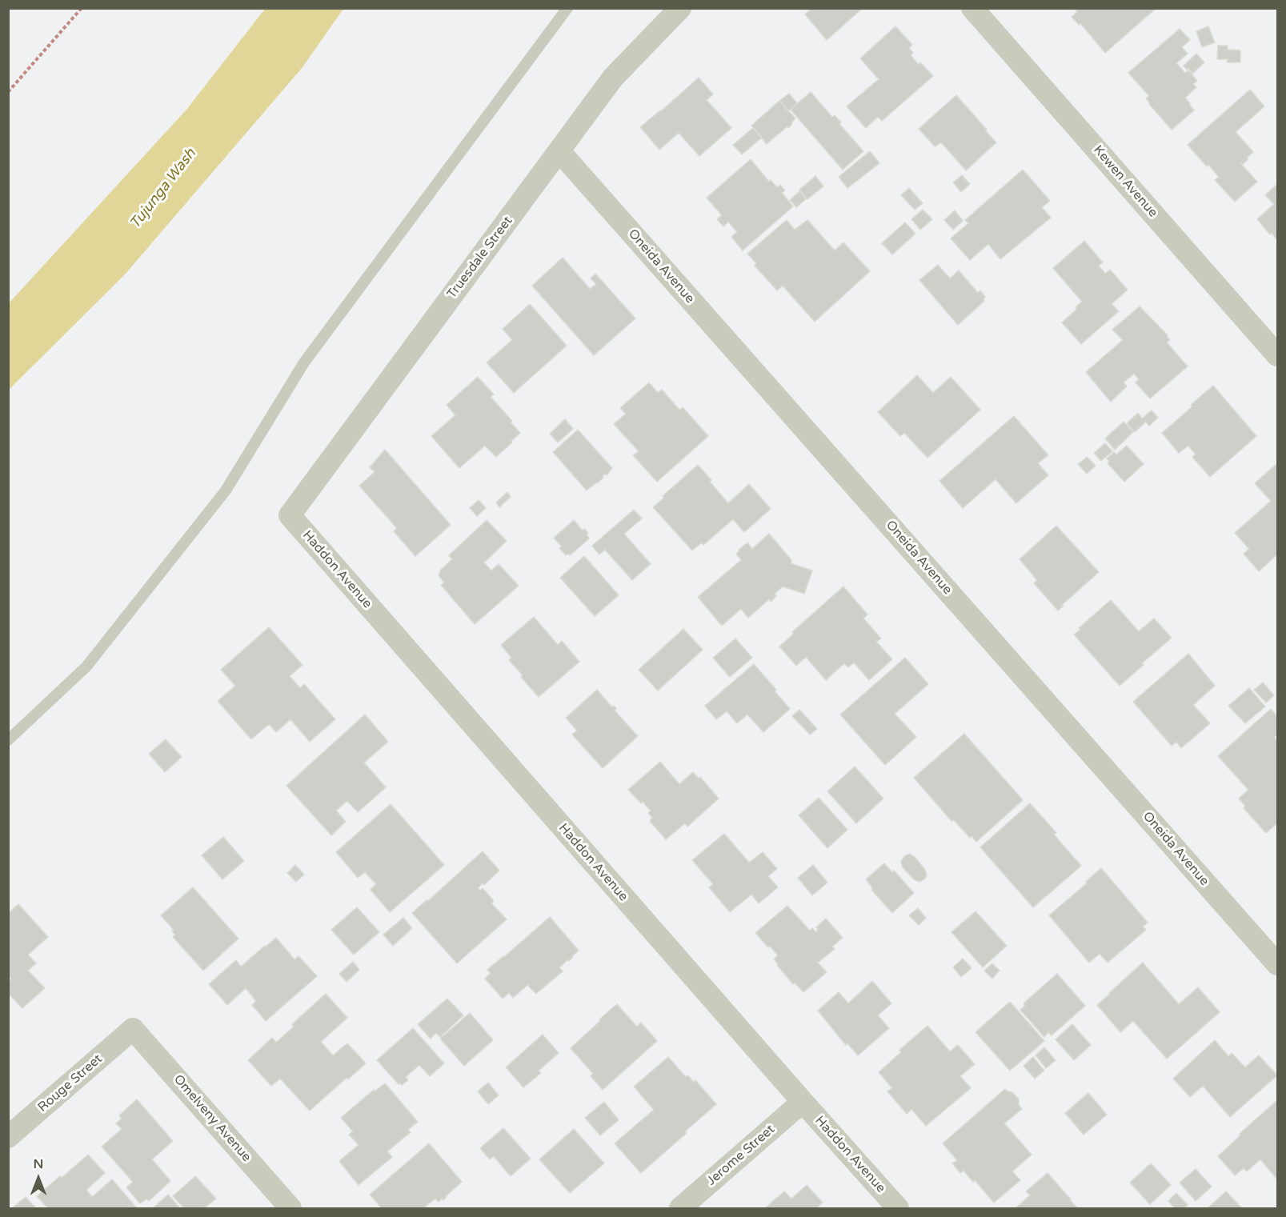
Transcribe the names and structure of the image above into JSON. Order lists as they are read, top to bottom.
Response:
{
  "streets": {
    "street": [
      "Kewen Avenue",
      "Truesdale Street",
      "Oneida Avenue",
      "Haddon Avenue",
      "Rouge Street",
      "Omelveny Avenue",
      "Jerome Street"
    ]
  },
  "crossings": [
    ["Truesdale Street", "Oneida Avenue"],
    ["Truesdale Street", "Haddon Avenue"],
    ["Haddon Avenue", "Jerome Street"],
    ["Rouge Street", "Omelveny Avenue"]
  ],
  "water": ["Tujunga Wash"],
  "north": "top"
}
